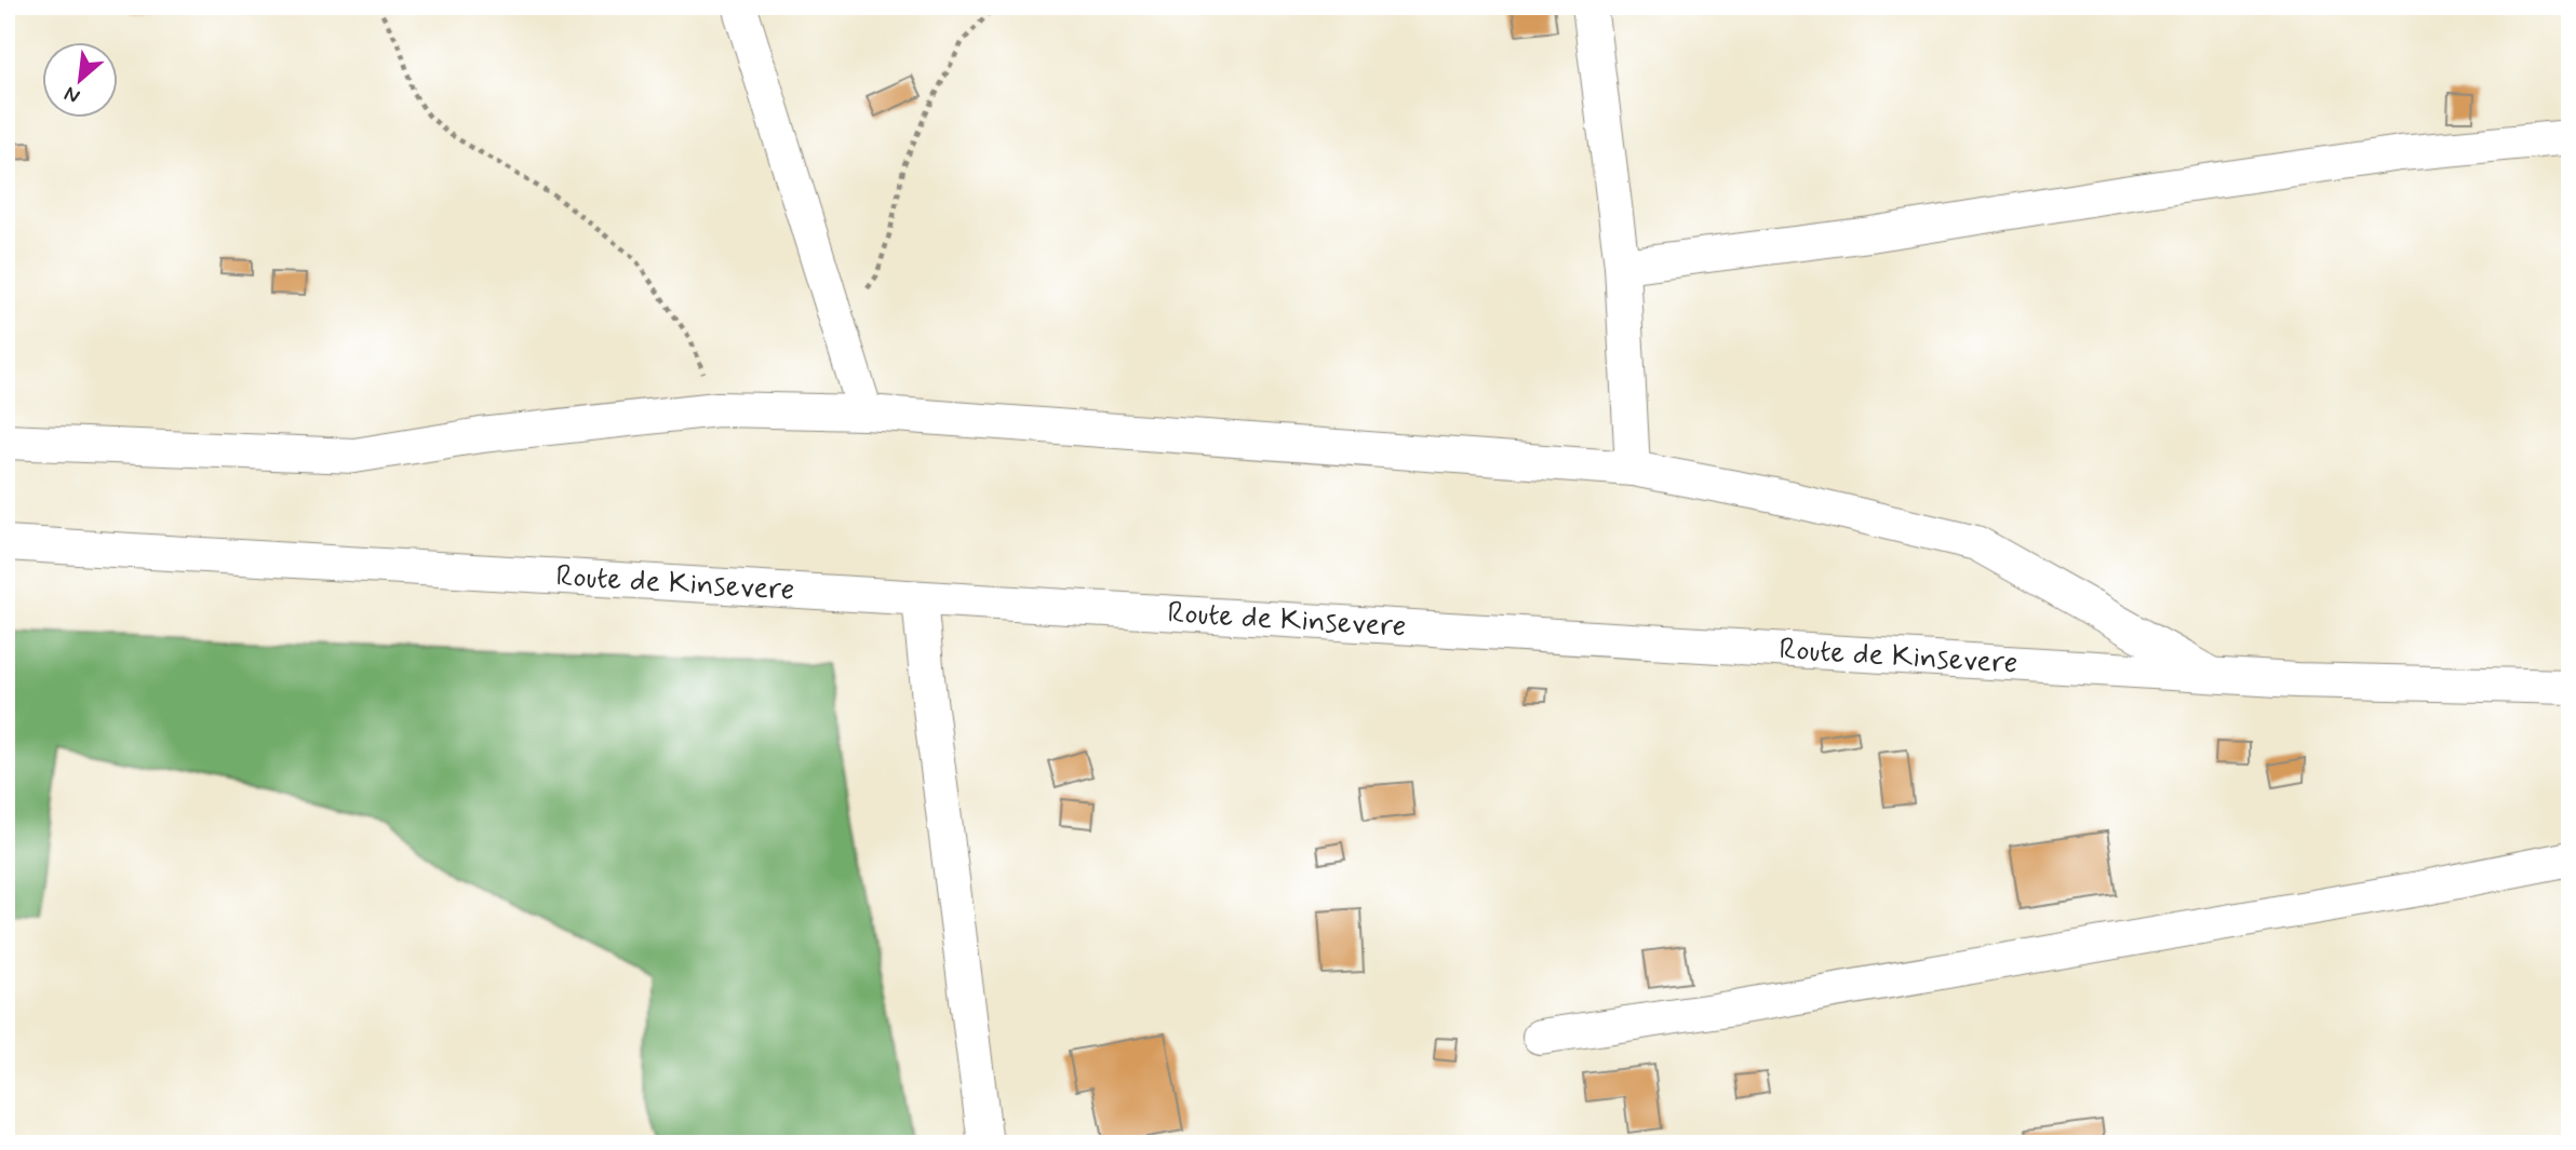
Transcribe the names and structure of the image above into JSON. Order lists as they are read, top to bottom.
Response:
{
  "streets": {
    "street": ["Route de Kinsevere"]
  },
  "north": "bottom left"
}
